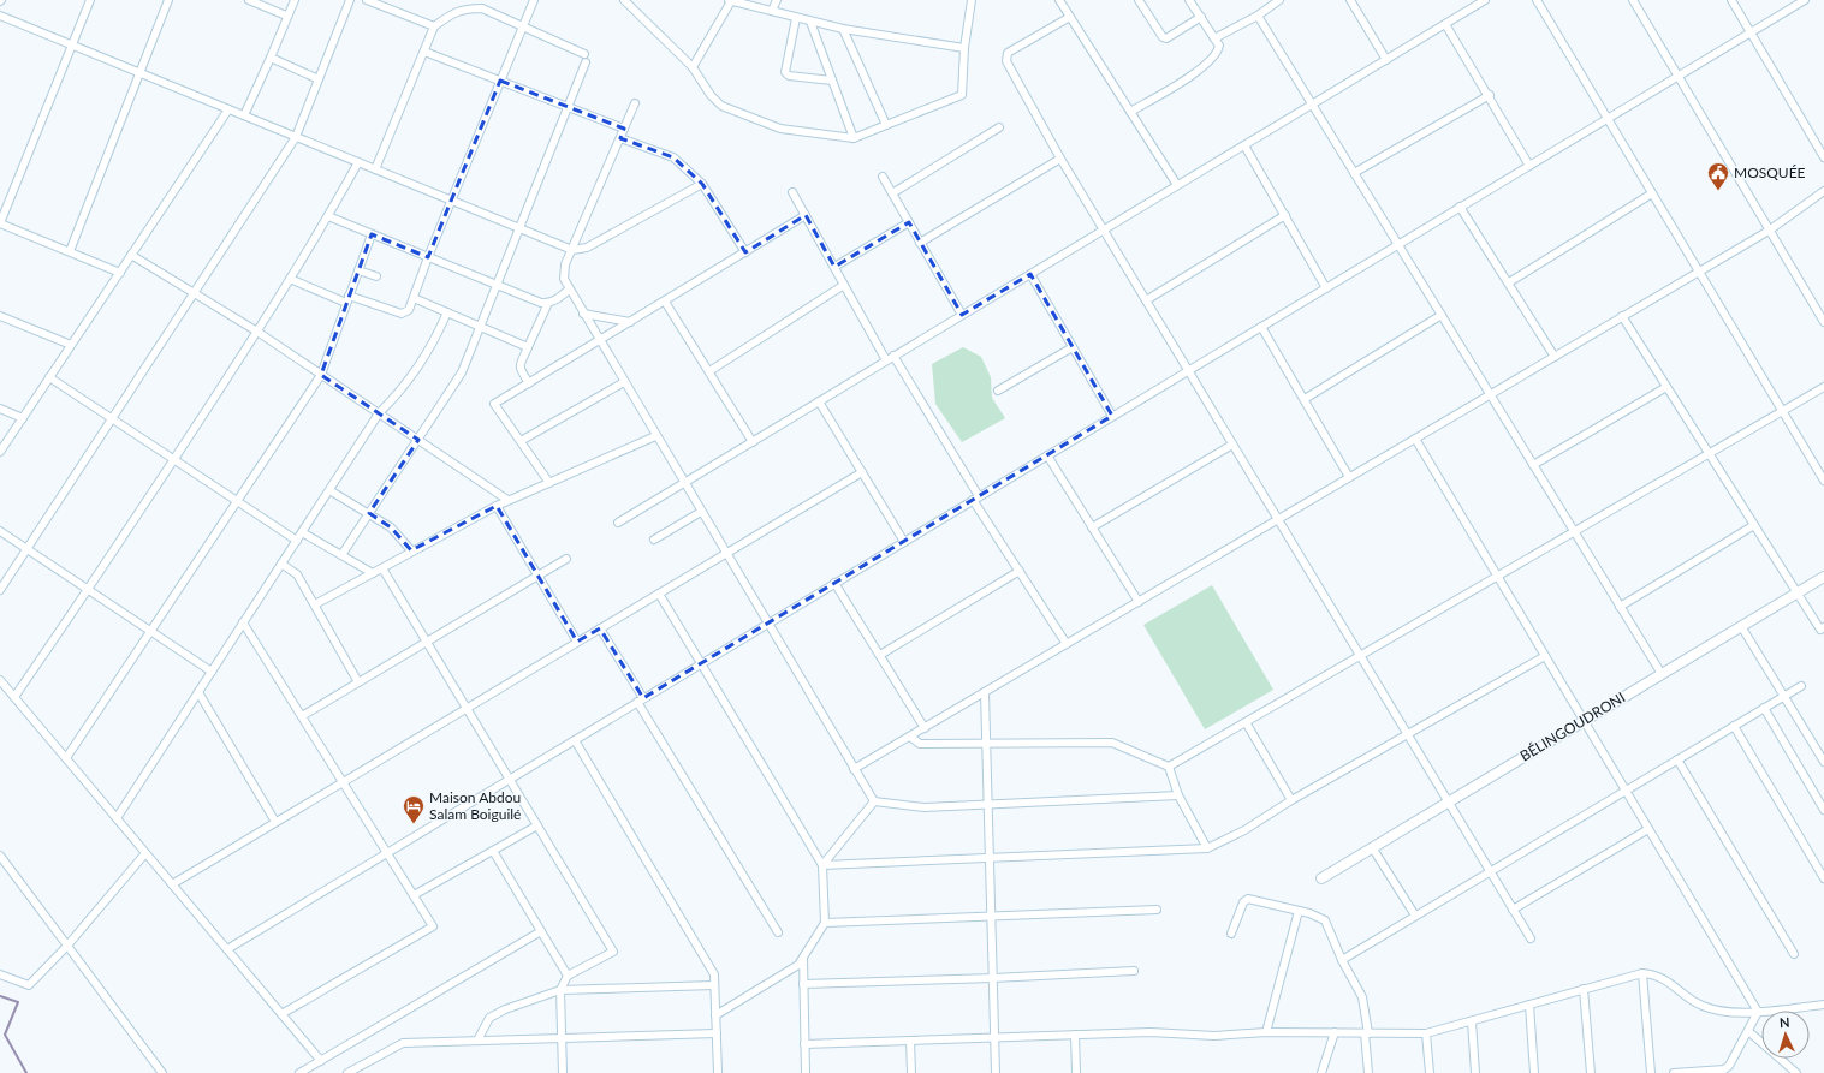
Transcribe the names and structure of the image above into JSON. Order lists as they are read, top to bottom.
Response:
{
  "streets": {
    "street": ["BÉLINGOUDRONI"]
  },
  "places": {
    "public building": ["MOSQUÉE"],
    "hotel": ["Maison Abdou Salam Boiguilé"]
  },
  "north": "top"
}
